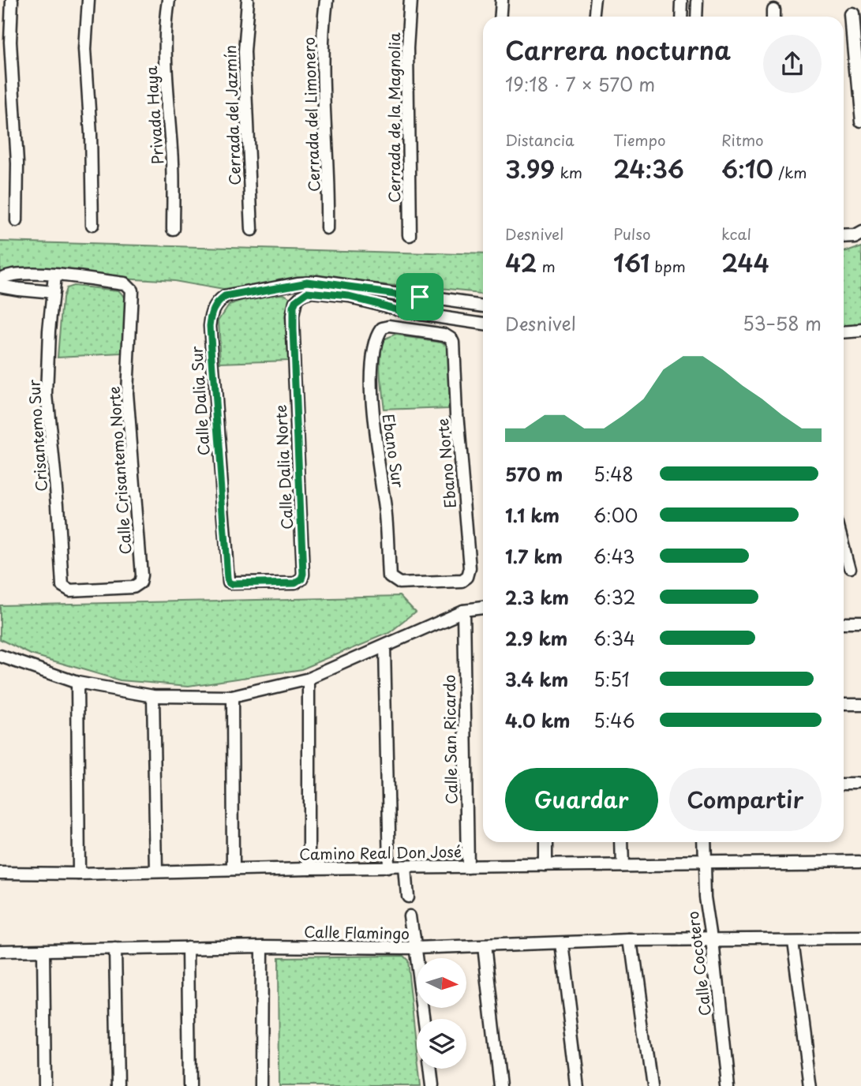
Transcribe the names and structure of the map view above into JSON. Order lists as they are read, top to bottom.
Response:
{
  "streets": {
    "street": [
      "Cerrada del Limonero",
      "Privada Haya",
      "Cerrada del Jazmín",
      "Cerrada de la Magnolia",
      "Calle Dalia Sur",
      "Crisantemo Sur",
      "Ebano Sur",
      "Ebano Norte",
      "Calle Dalia Norte",
      "Calle Crisantemo Norte",
      "Calle San Ricardo",
      "Camino Real Don José",
      "Calle Flamingo",
      "Calle Cocotero"
    ]
  },
  "crossings": [
    ["Calle Dalia Sur", "Calle Dalia Norte"],
    ["Crisantemo Sur", "Calle Crisantemo Norte"],
    ["Ebano Sur", "Ebano Norte"],
    ["Calle San Ricardo", "Camino Real Don José"],
    ["Camino Real Don José", "Calle Cocotero"],
    ["Calle Flamingo", "Calle Cocotero"]
  ],
  "north": "right",
  "page": {
    "heading": ["Carrera nocturna", "19:18 · 7 × 570 m"],
    "stats": [
      ["Distancia", "3.99 km"],
      ["Tiempo", "24:36"],
      ["Ritmo", "6:10 /km"],
      ["Desnivel", "42 m"],
      ["Pulso", "161 bpm"],
      ["kcal", "244"]
    ],
    "chart": ["Desnivel", "53–58 m"],
    "list": [
      {
        "name": "570 m",
        "note": "5:48"
      },
      {
        "name": "1.1 km",
        "note": "6:00"
      },
      {
        "name": "1.7 km",
        "note": "6:43"
      },
      {
        "name": "2.3 km",
        "note": "6:32"
      },
      {
        "name": "2.9 km",
        "note": "6:34"
      },
      {
        "name": "3.4 km",
        "note": "5:51"
      },
      {
        "name": "4.0 km",
        "note": "5:46"
      }
    ],
    "buttons": ["Guardar", "Compartir"]
  }
}
